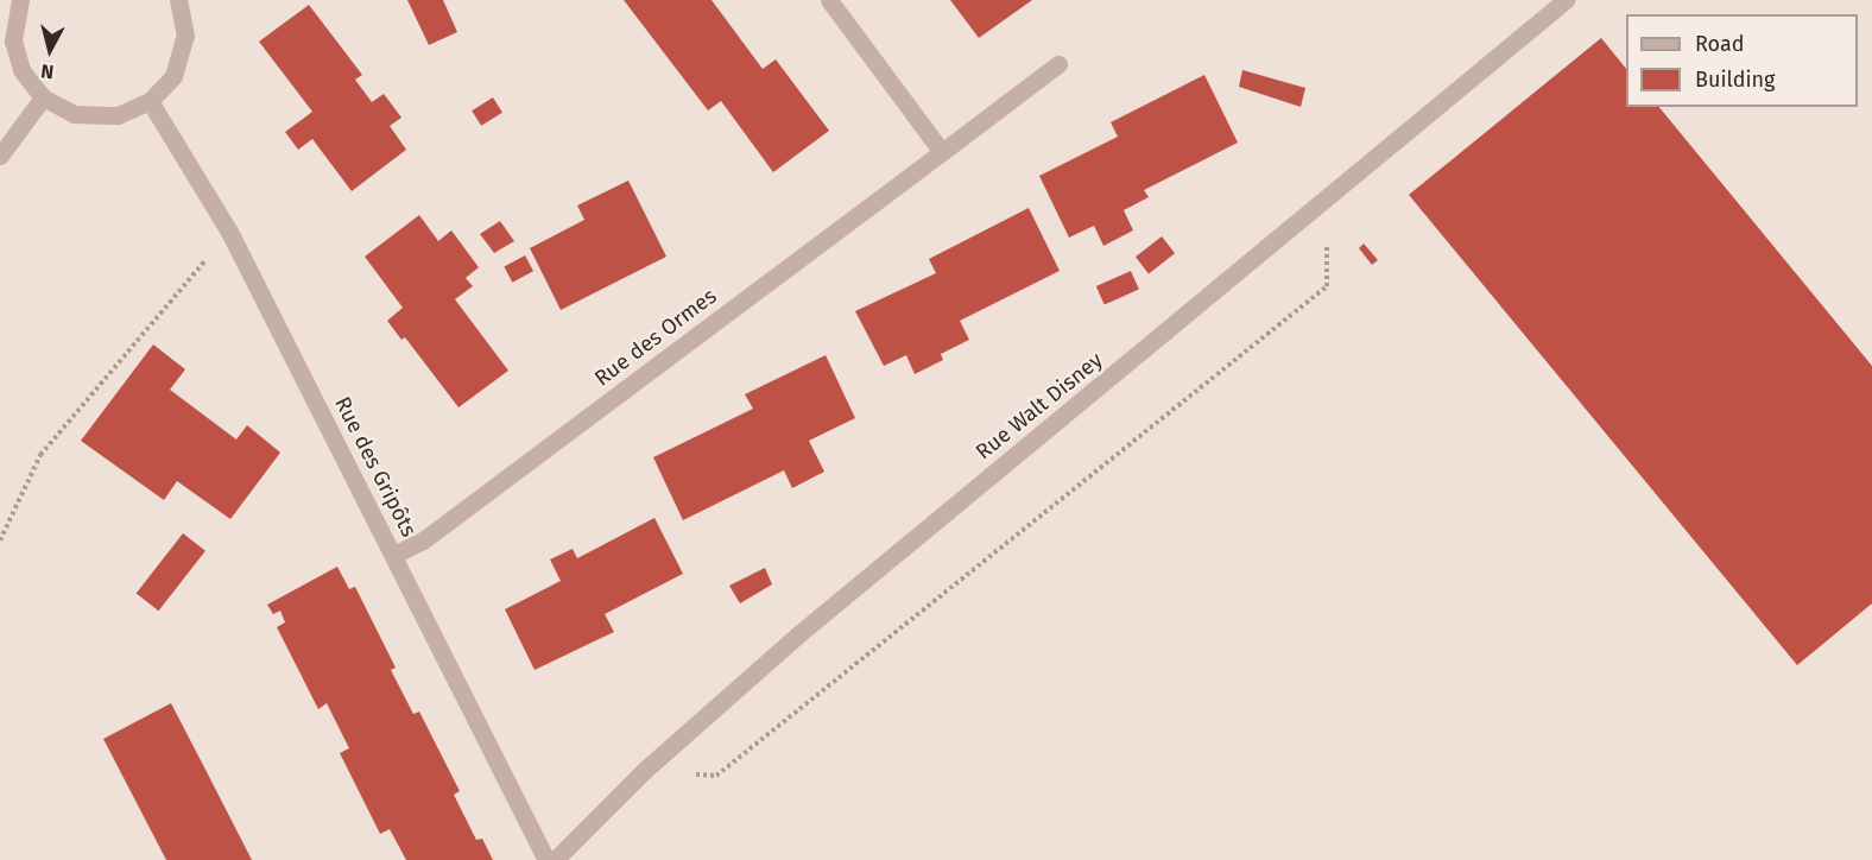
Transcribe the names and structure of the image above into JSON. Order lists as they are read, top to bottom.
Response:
{
  "streets": {
    "street": ["Rue des Ormes", "Rue Walt Disney", "Rue des Gripôts"]
  },
  "crossings": [
    ["Rue des Ormes", "Rue des Gripôts"]
  ],
  "legend": ["Road", "Building"],
  "north": "bottom"
}
